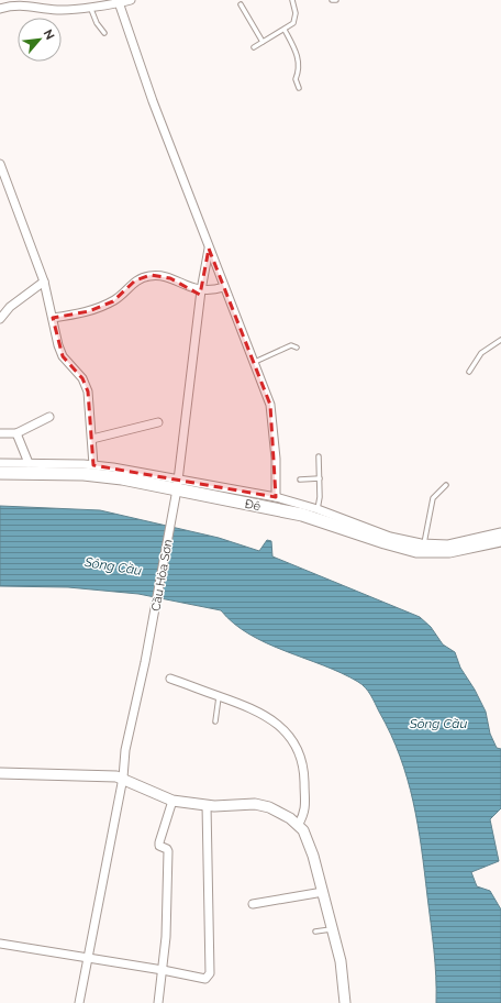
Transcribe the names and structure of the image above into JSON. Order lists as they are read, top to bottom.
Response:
{
  "streets": {
    "main road": ["Đê"],
    "street": ["Cầu Hòa Sơn"]
  },
  "crossings": [
    ["Đê", "Cầu Hòa Sơn"]
  ],
  "water": ["Sông Cầu"],
  "north": "top right"
}
